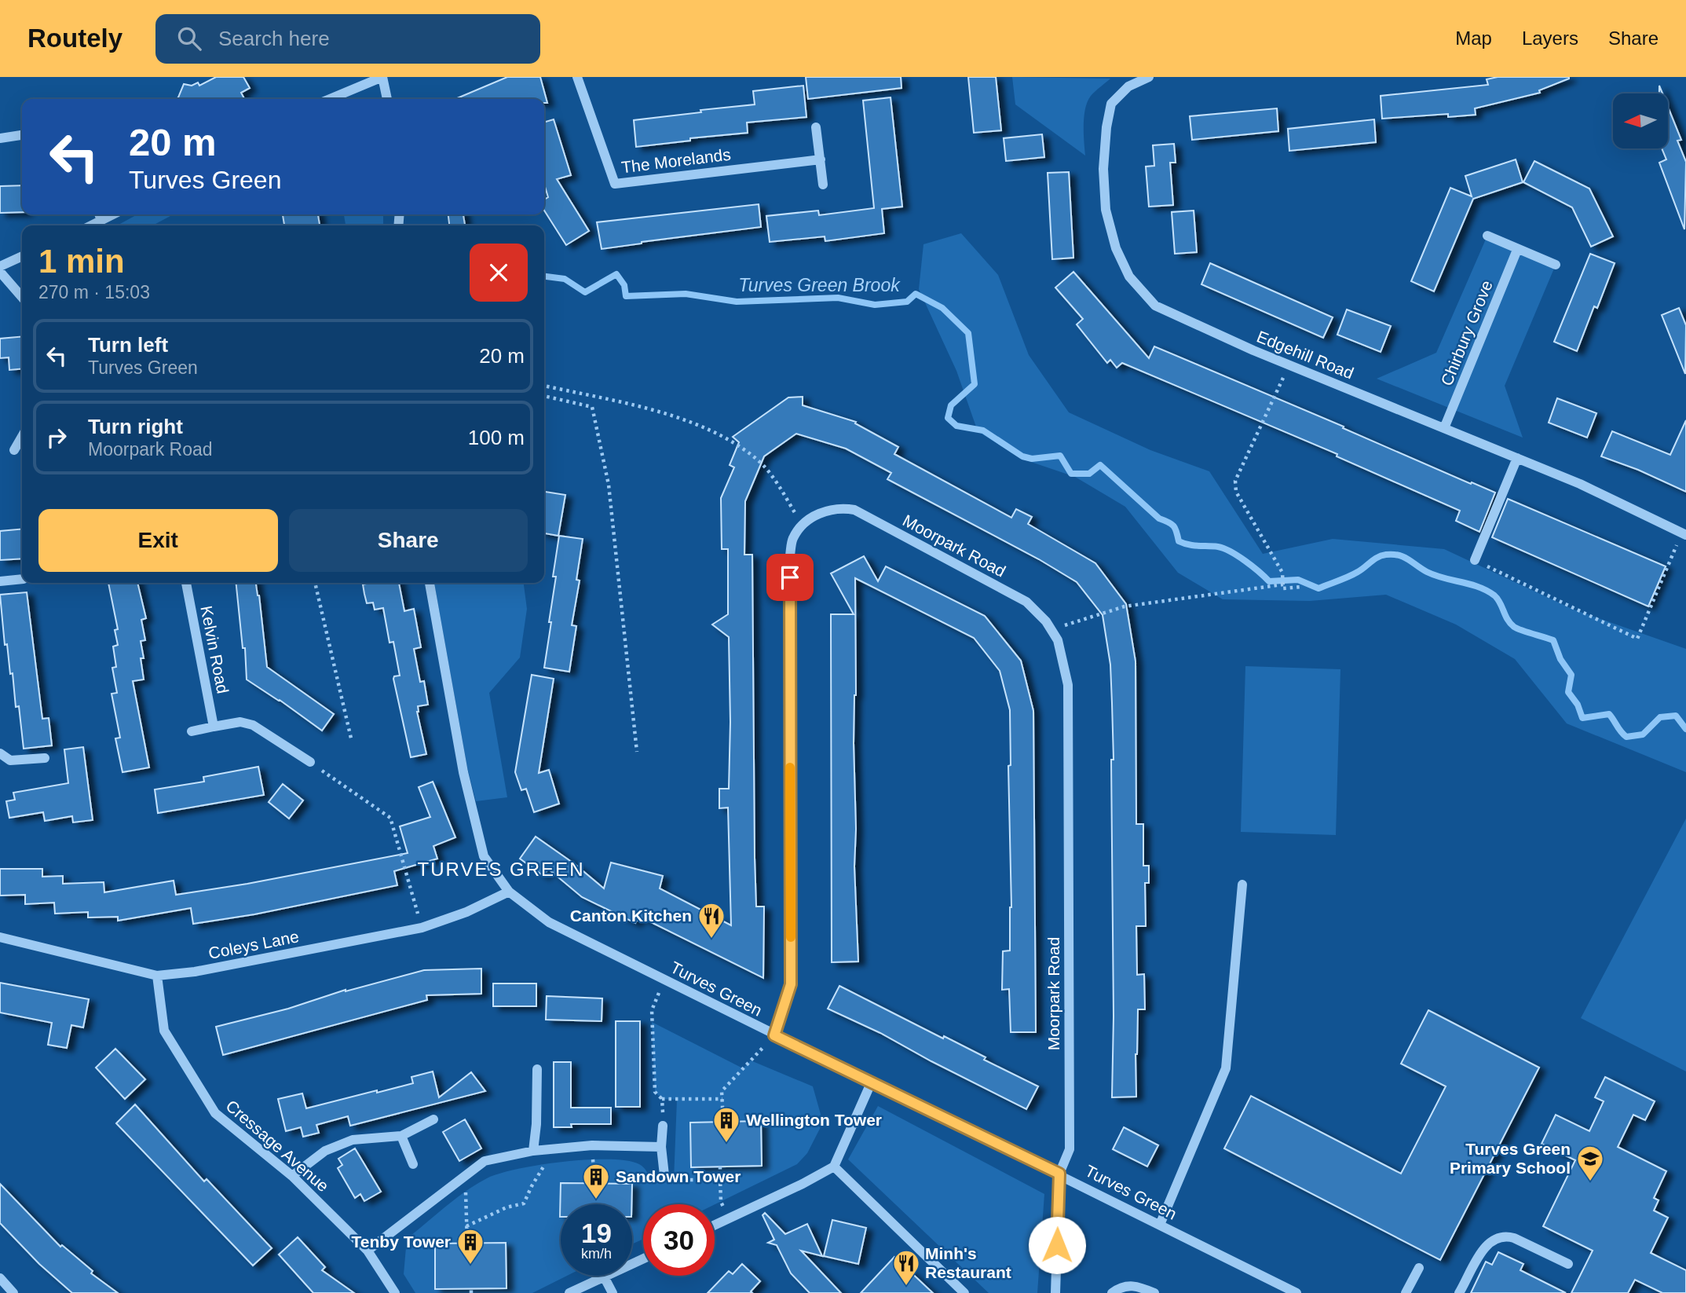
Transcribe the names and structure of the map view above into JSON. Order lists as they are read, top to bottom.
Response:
{
  "streets": {
    "street": [
      "The Morelands",
      "Chirbury Grove",
      "Edgehill Road",
      "Moorpark Road",
      "Kelvin Road",
      "Coleys Lane",
      "Turves Green",
      "Cressage Avenue"
    ]
  },
  "crossings": [
    ["Chirbury Grove", "Edgehill Road"],
    ["Moorpark Road", "Turves Green"],
    ["Coleys Lane", "Turves Green"],
    ["Coleys Lane", "Cressage Avenue"]
  ],
  "districts": ["TURVES GREEN"],
  "water": ["Turves Green Brook"],
  "places": {
    "restaurant": ["Canton Kitchen", "Minh's Restaurant"],
    "building": ["Wellington Tower", "Sandown Tower", "Tenby Tower"],
    "school or university": ["Turves Green Primary School"]
  },
  "north": "left",
  "page": {
    "header": "Routely",
    "search": "Search here",
    "nav": ["Map", "Layers", "Share"],
    "turn": ["20 m", "Turves Green"],
    "heading": ["1 min", "270 m · 15:03"],
    "list": [
      {
        "name": "Turn left",
        "note": "Turves Green",
        "value": "20 m"
      },
      {
        "name": "Turn right",
        "note": "Moorpark Road",
        "value": "100 m"
      }
    ],
    "buttons": ["Exit", "Share"],
    "speed": "19 km/h",
    "limit": "30"
  }
}
